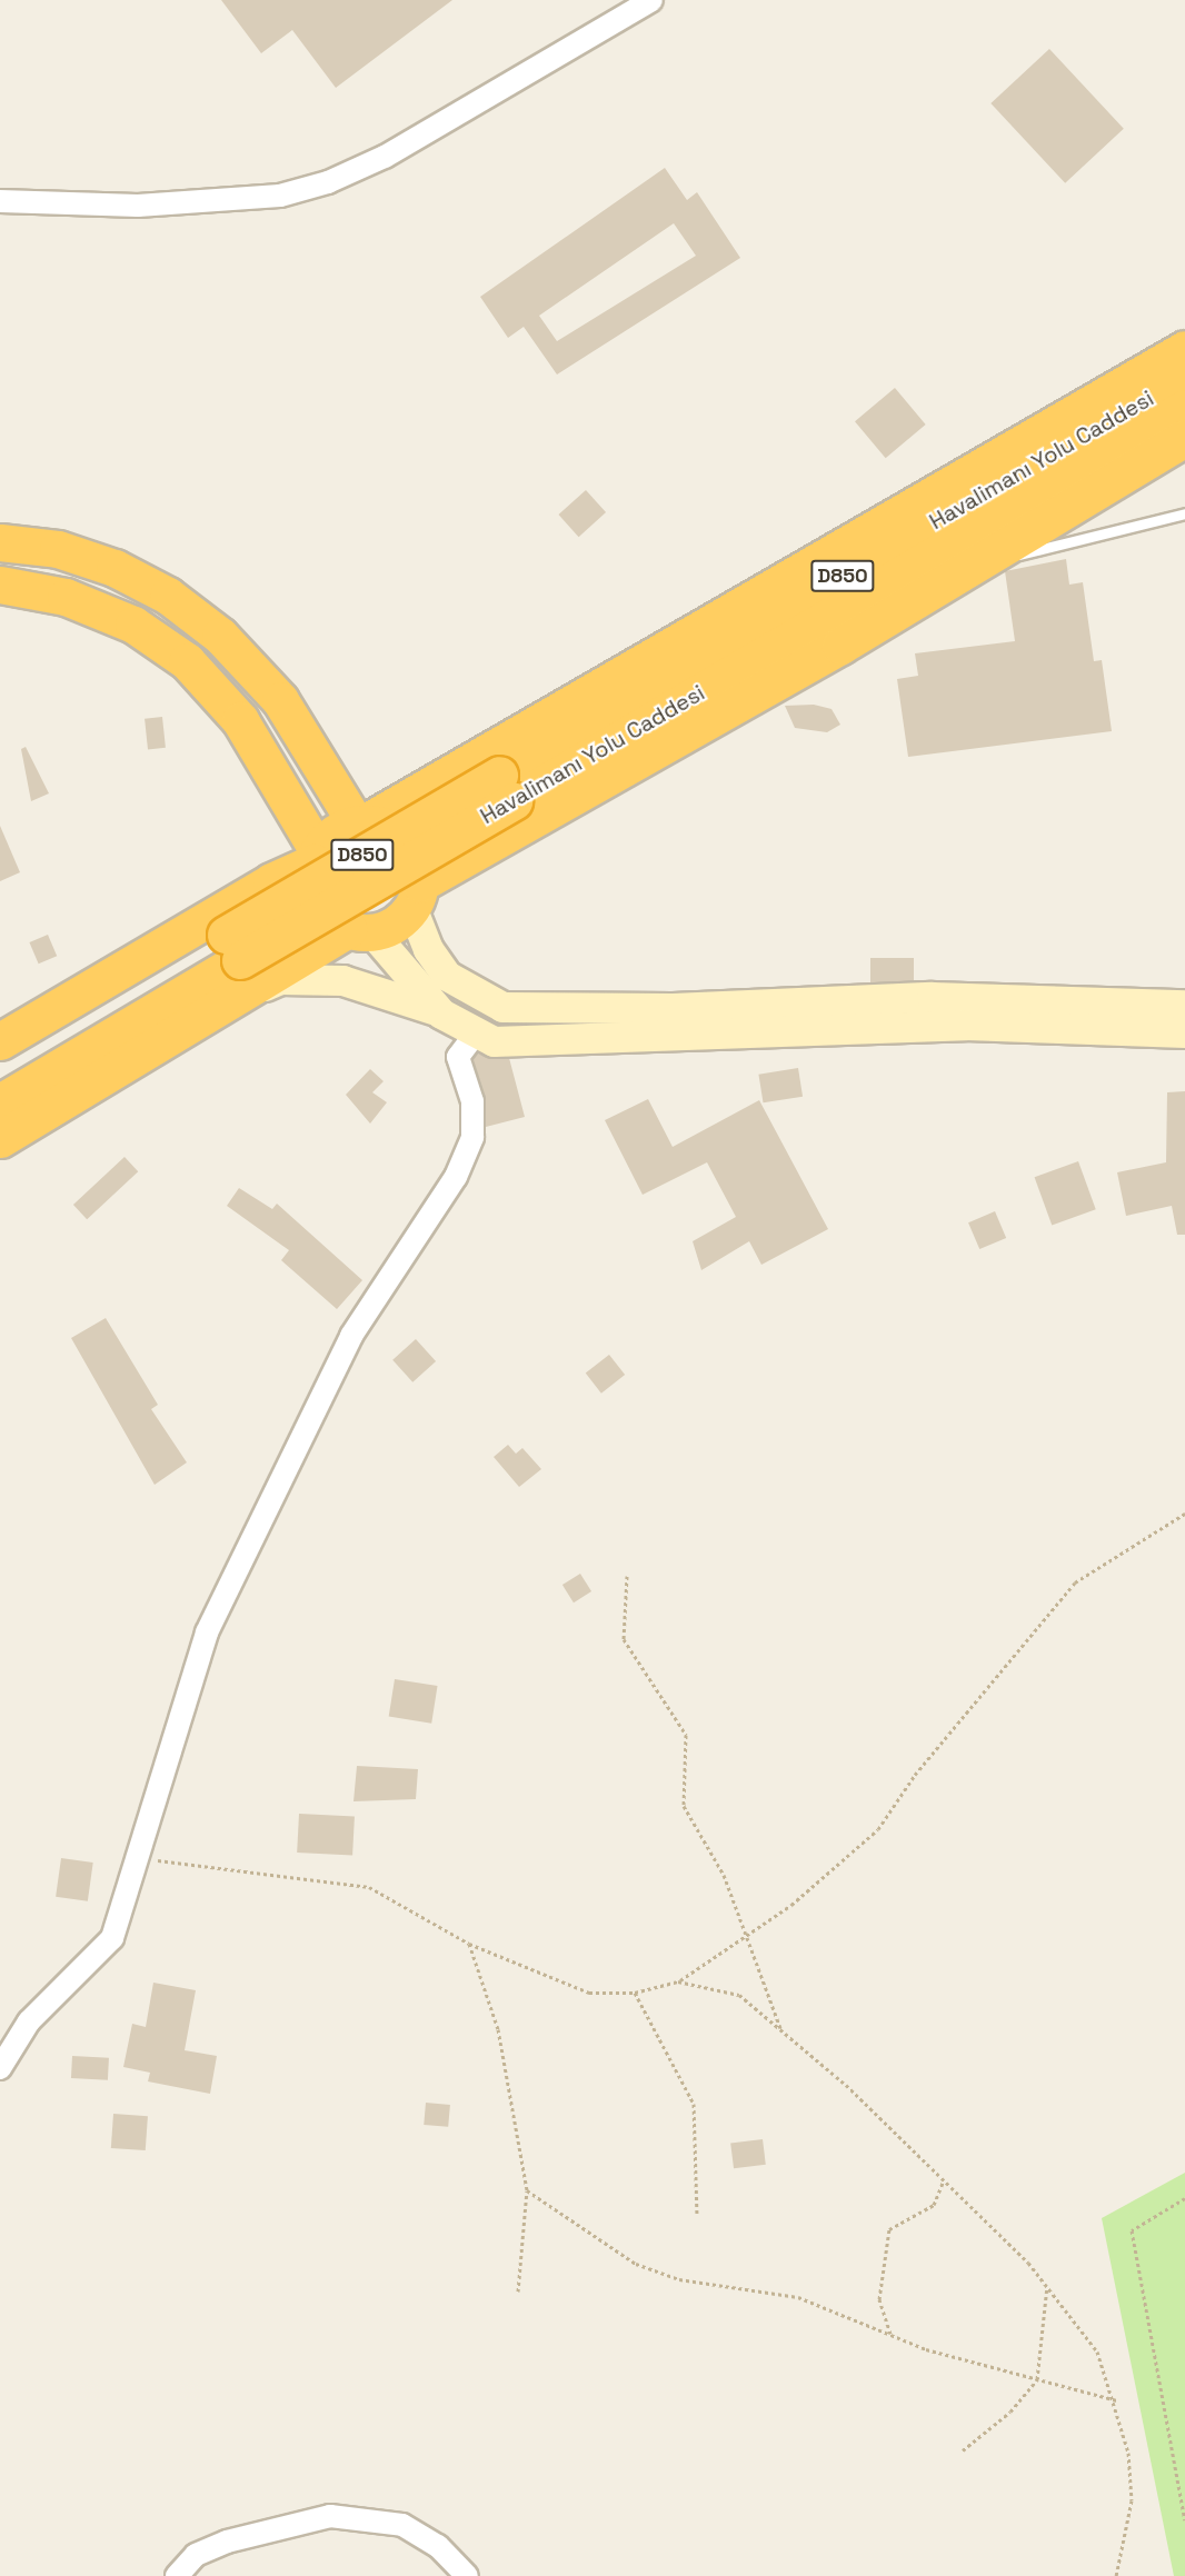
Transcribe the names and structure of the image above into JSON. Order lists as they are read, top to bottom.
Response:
{
  "streets": {
    "highway": ["Havalimanı Yolu Caddesi", "D850"]
  }
}
